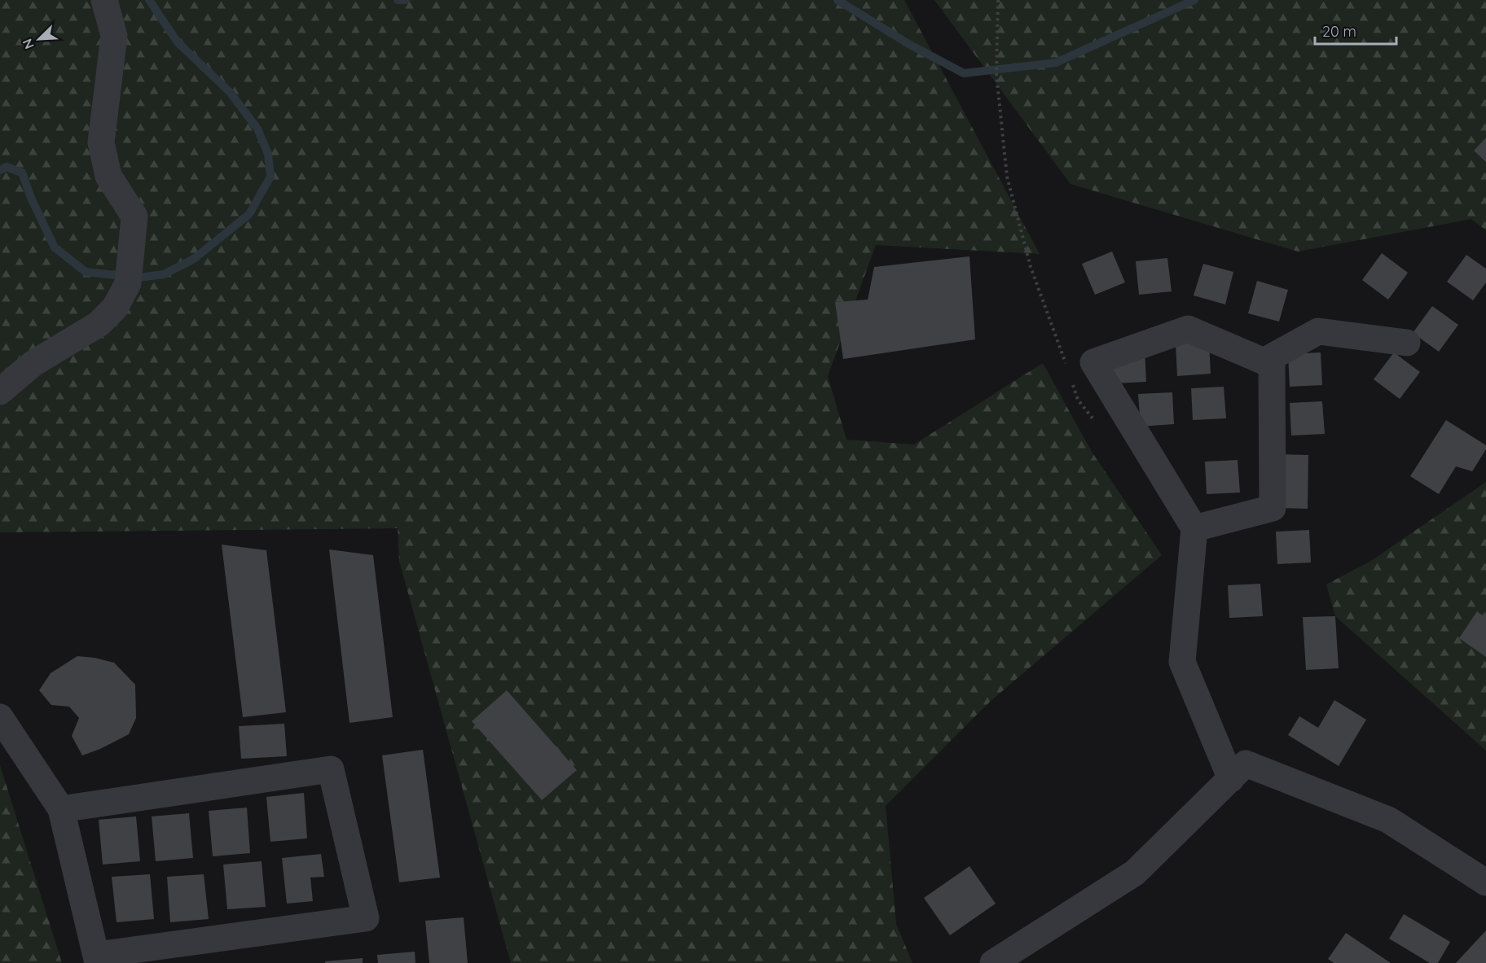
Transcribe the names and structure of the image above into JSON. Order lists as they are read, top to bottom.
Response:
{
  "scale_bar": "20 m",
  "north": "bottom left"
}
